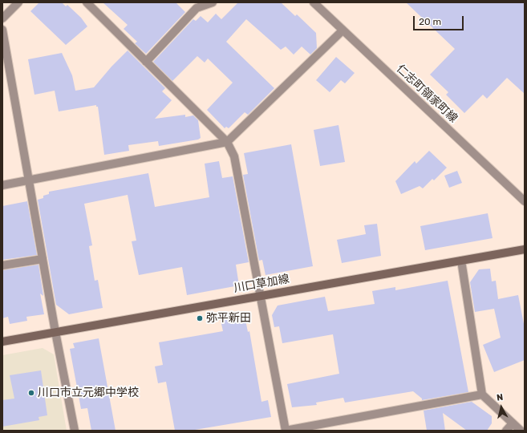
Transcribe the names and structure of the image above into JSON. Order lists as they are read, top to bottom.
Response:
{
  "streets": {
    "main road": ["川口草加線"],
    "street": ["仁志町領家町線"]
  },
  "places": ["弥平新田", "川口市立元郷中学校"],
  "scale_bar": "20 m",
  "north": "top"
}
